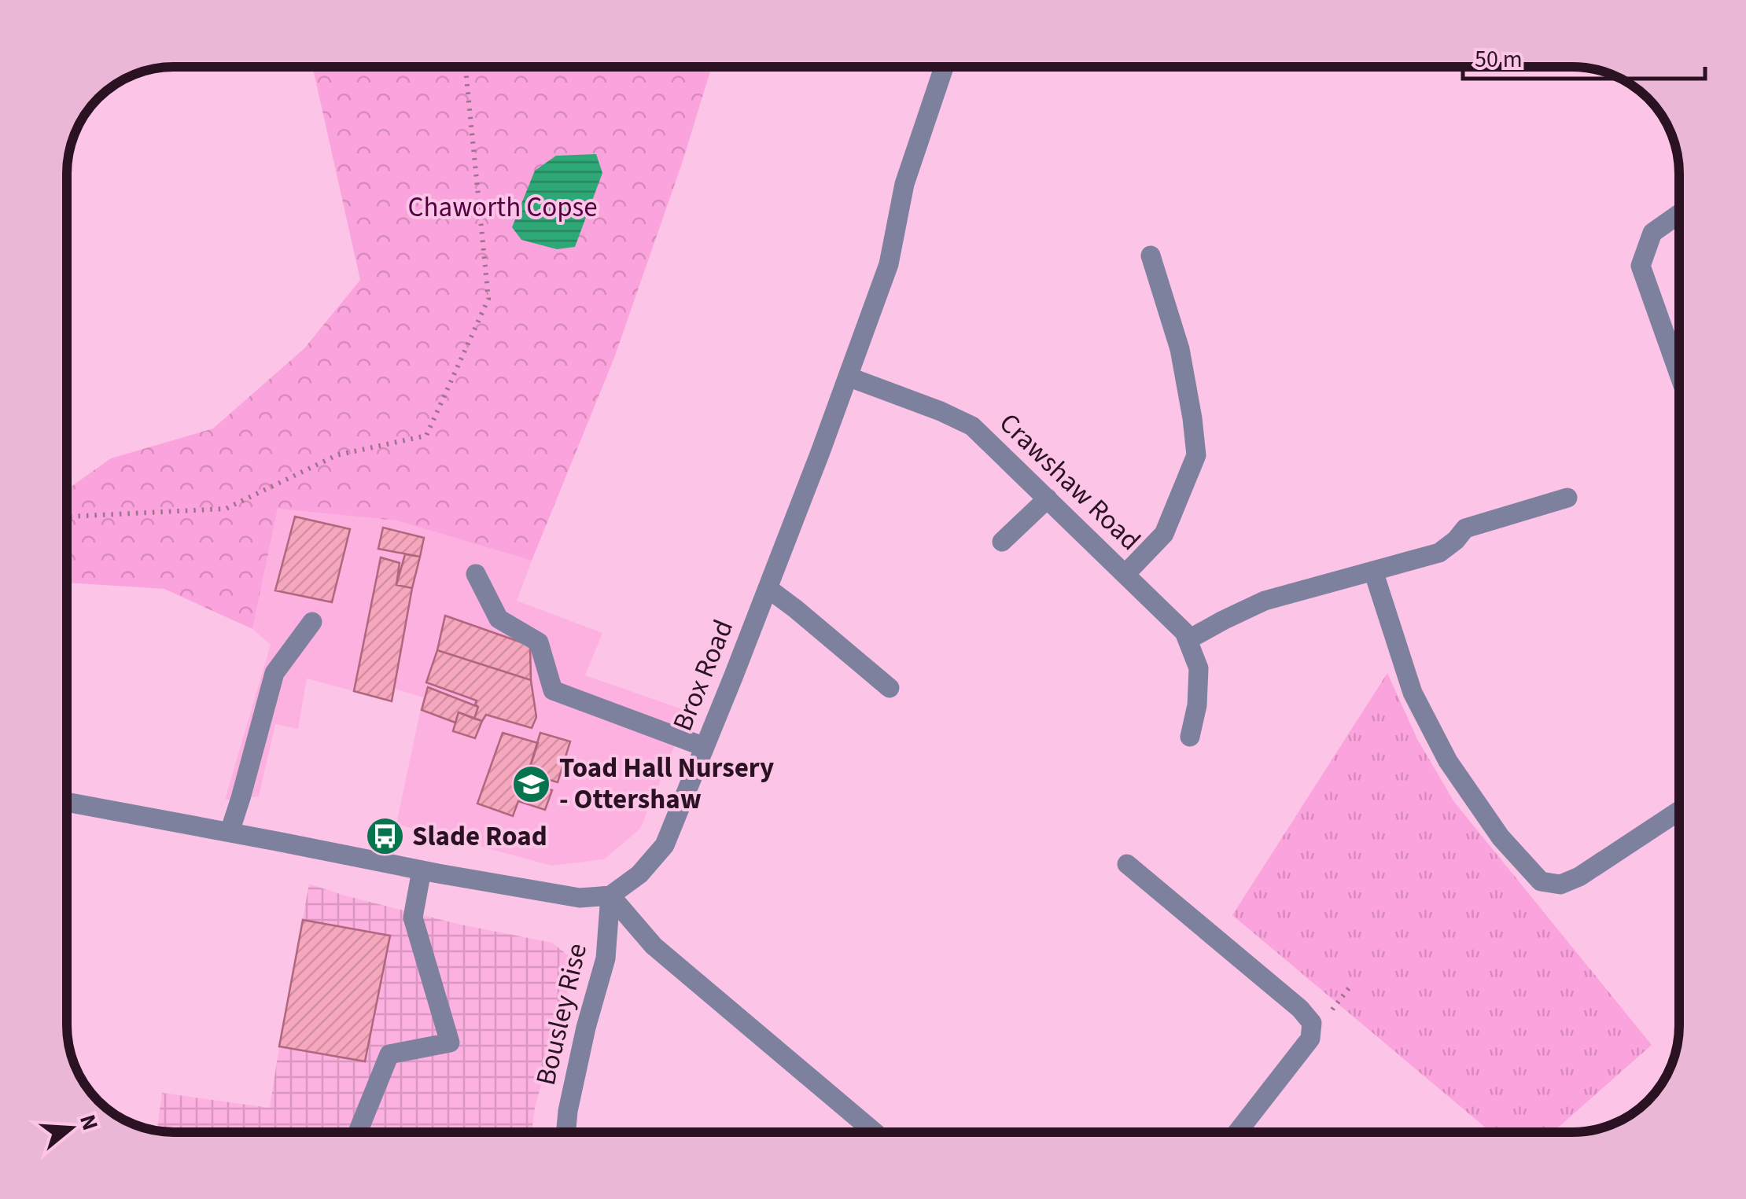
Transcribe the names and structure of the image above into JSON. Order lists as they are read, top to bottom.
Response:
{
  "streets": {
    "street": ["Crawshaw Road", "Brox Road", "Bousley Rise"]
  },
  "crossings": [
    ["Crawshaw Road", "Brox Road"],
    ["Brox Road", "Bousley Rise"]
  ],
  "parks": ["Chaworth Copse"],
  "places": {
    "school or university": ["Toad Hall Nursery - Ottershaw"],
    "bus stop": ["Slade Road"]
  },
  "scale_bar": "50 m",
  "north": "right"
}
